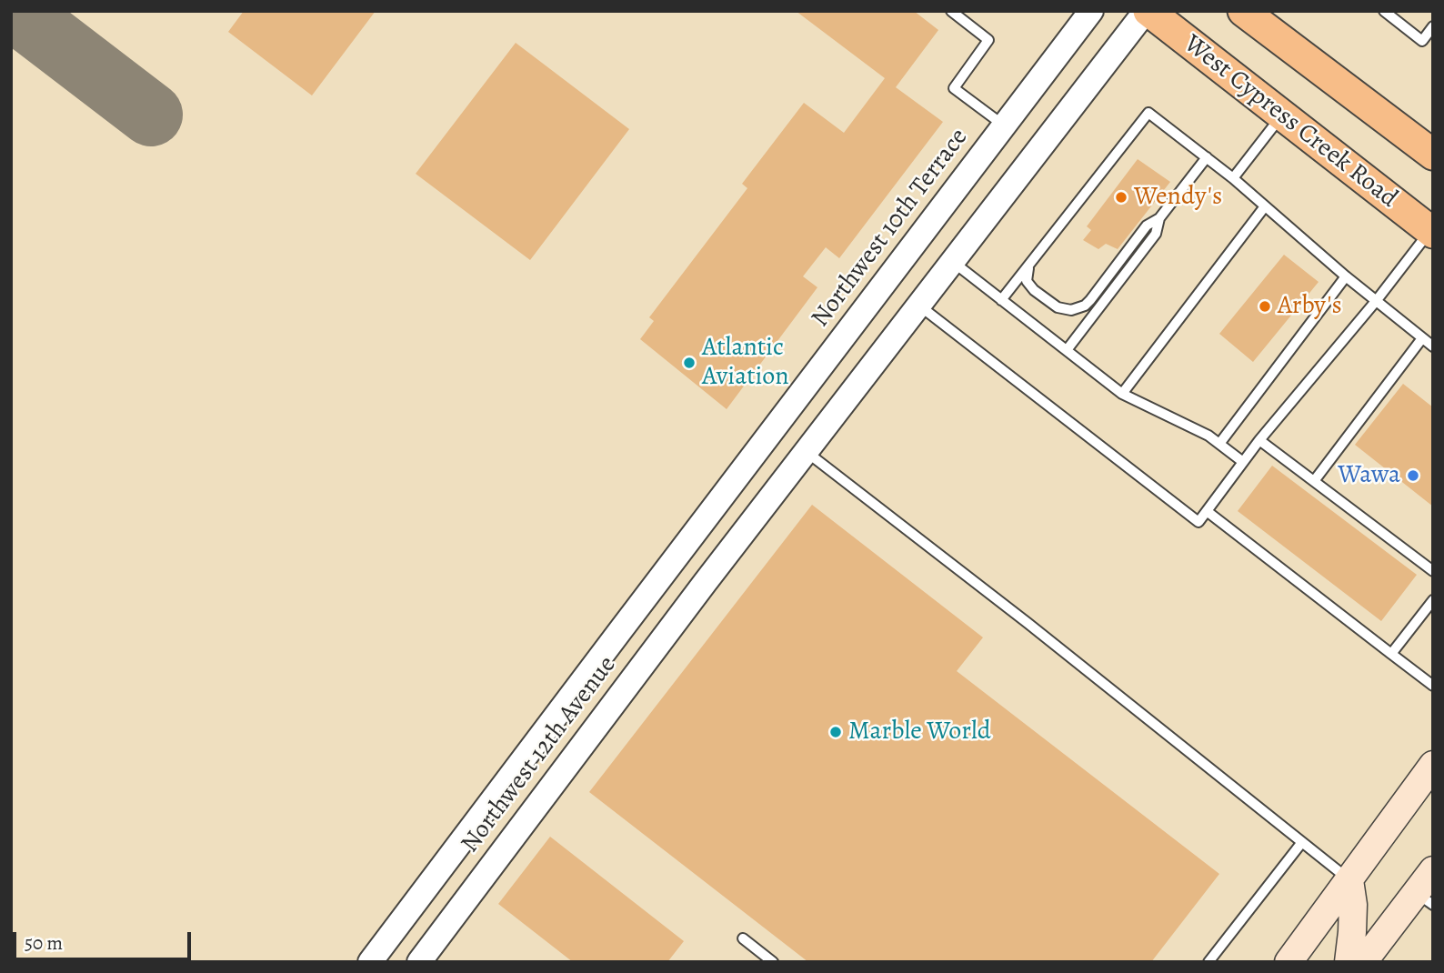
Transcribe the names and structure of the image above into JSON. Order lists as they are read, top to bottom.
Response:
{
  "streets": {
    "main road": ["West Cypress Creek Road"],
    "street": ["Northwest 10th Terrace", "Northwest 12th Avenue"]
  },
  "crossings": [
    ["Northwest 10th Terrace", "Northwest 12th Avenue"]
  ],
  "places": [
    "Wendy's",
    "Arby's",
    "Atlantic Aviation",
    "Wawa",
    "Marble World"
  ],
  "scale_bar": "50 m"
}
